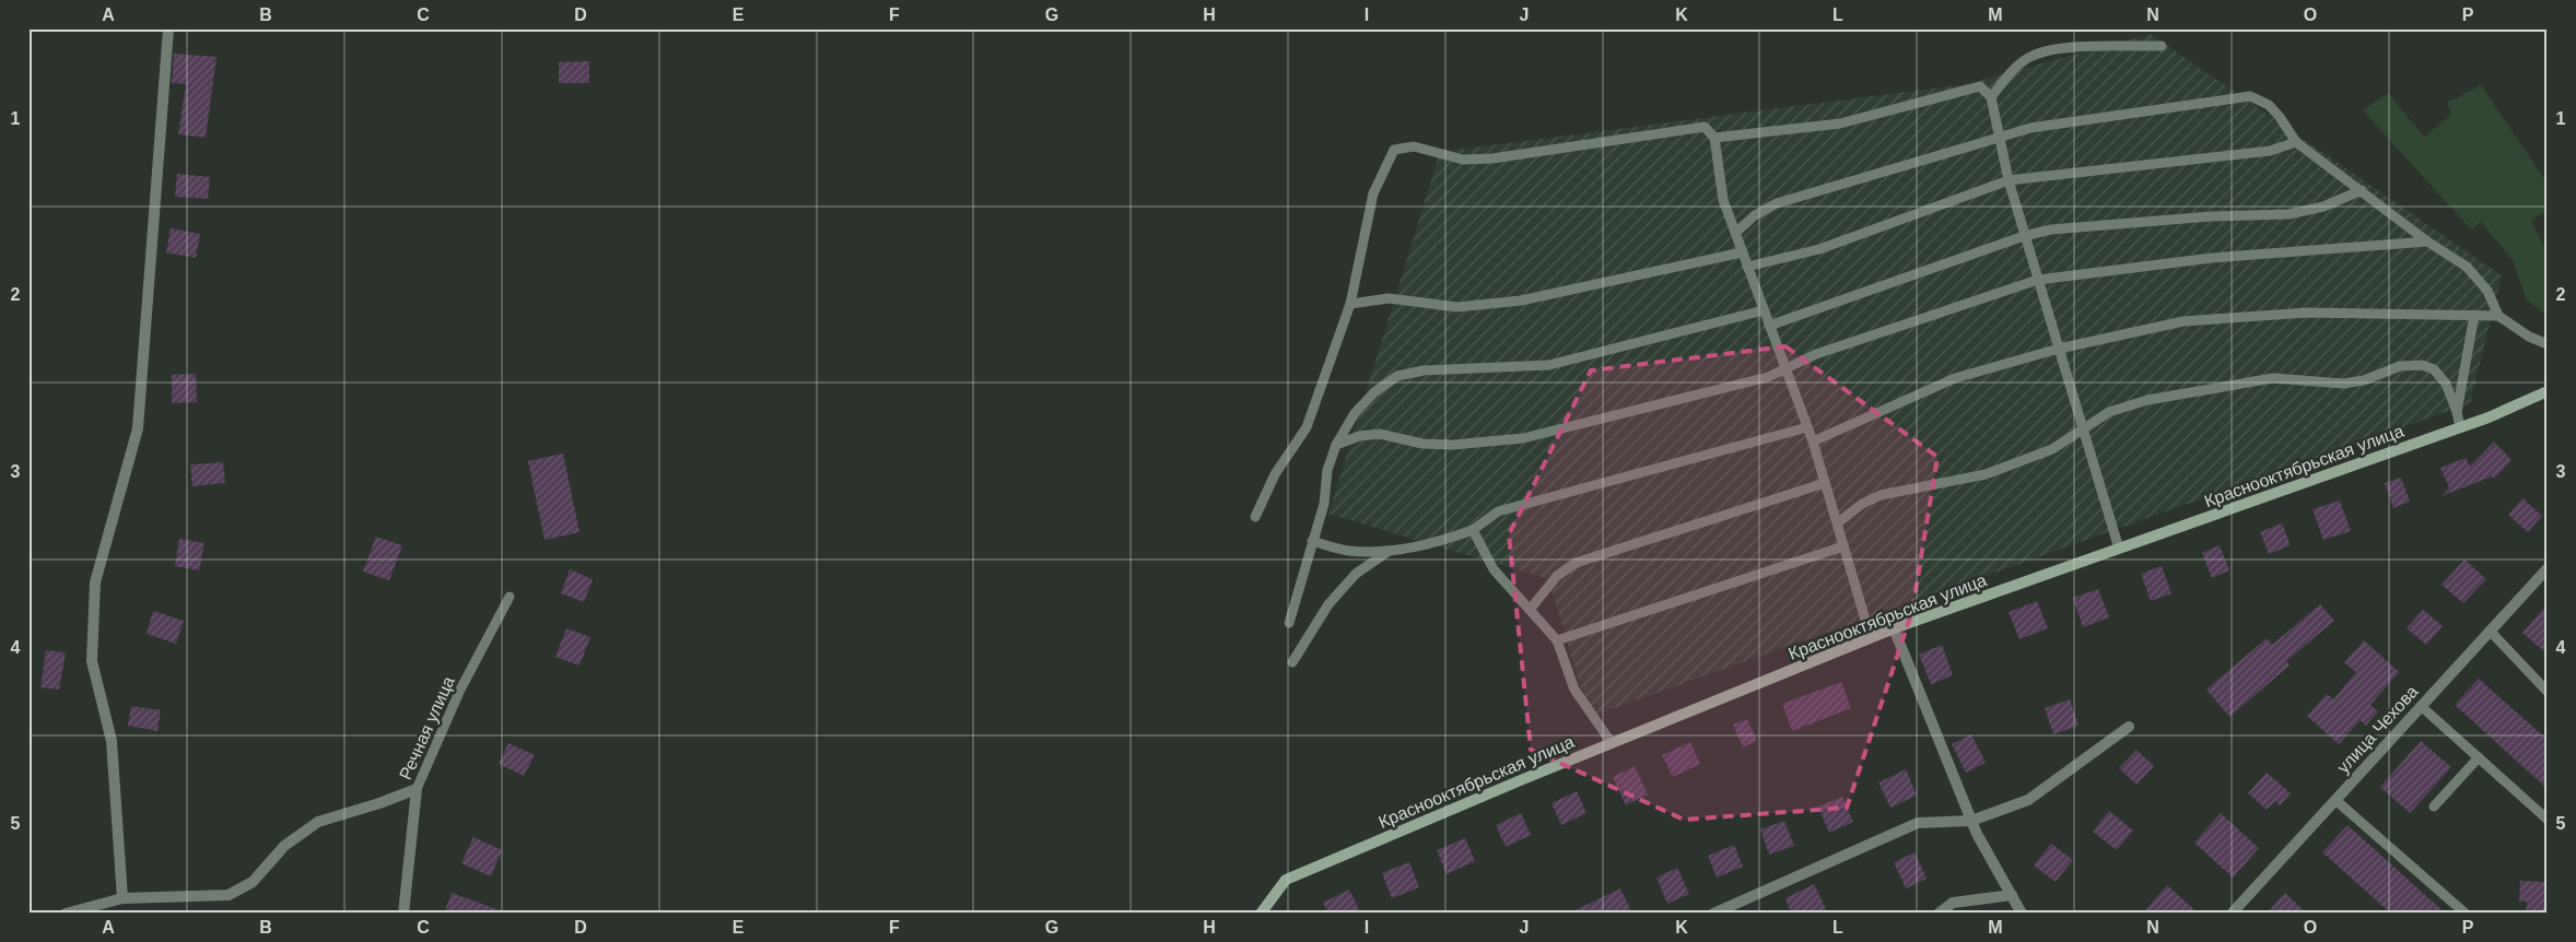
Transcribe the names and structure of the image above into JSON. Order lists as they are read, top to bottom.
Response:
{
  "streets": {
    "street": ["Краснооктябрьская улица", "Речная улица", "улица Чехова"]
  },
  "grid": {
    "columns": [
      "A",
      "B",
      "C",
      "D",
      "E",
      "F",
      "G",
      "H",
      "I",
      "J",
      "K",
      "L",
      "M",
      "N",
      "O",
      "P"
    ],
    "rows": [
      "1",
      "2",
      "3",
      "4",
      "5"
    ]
  }
}
